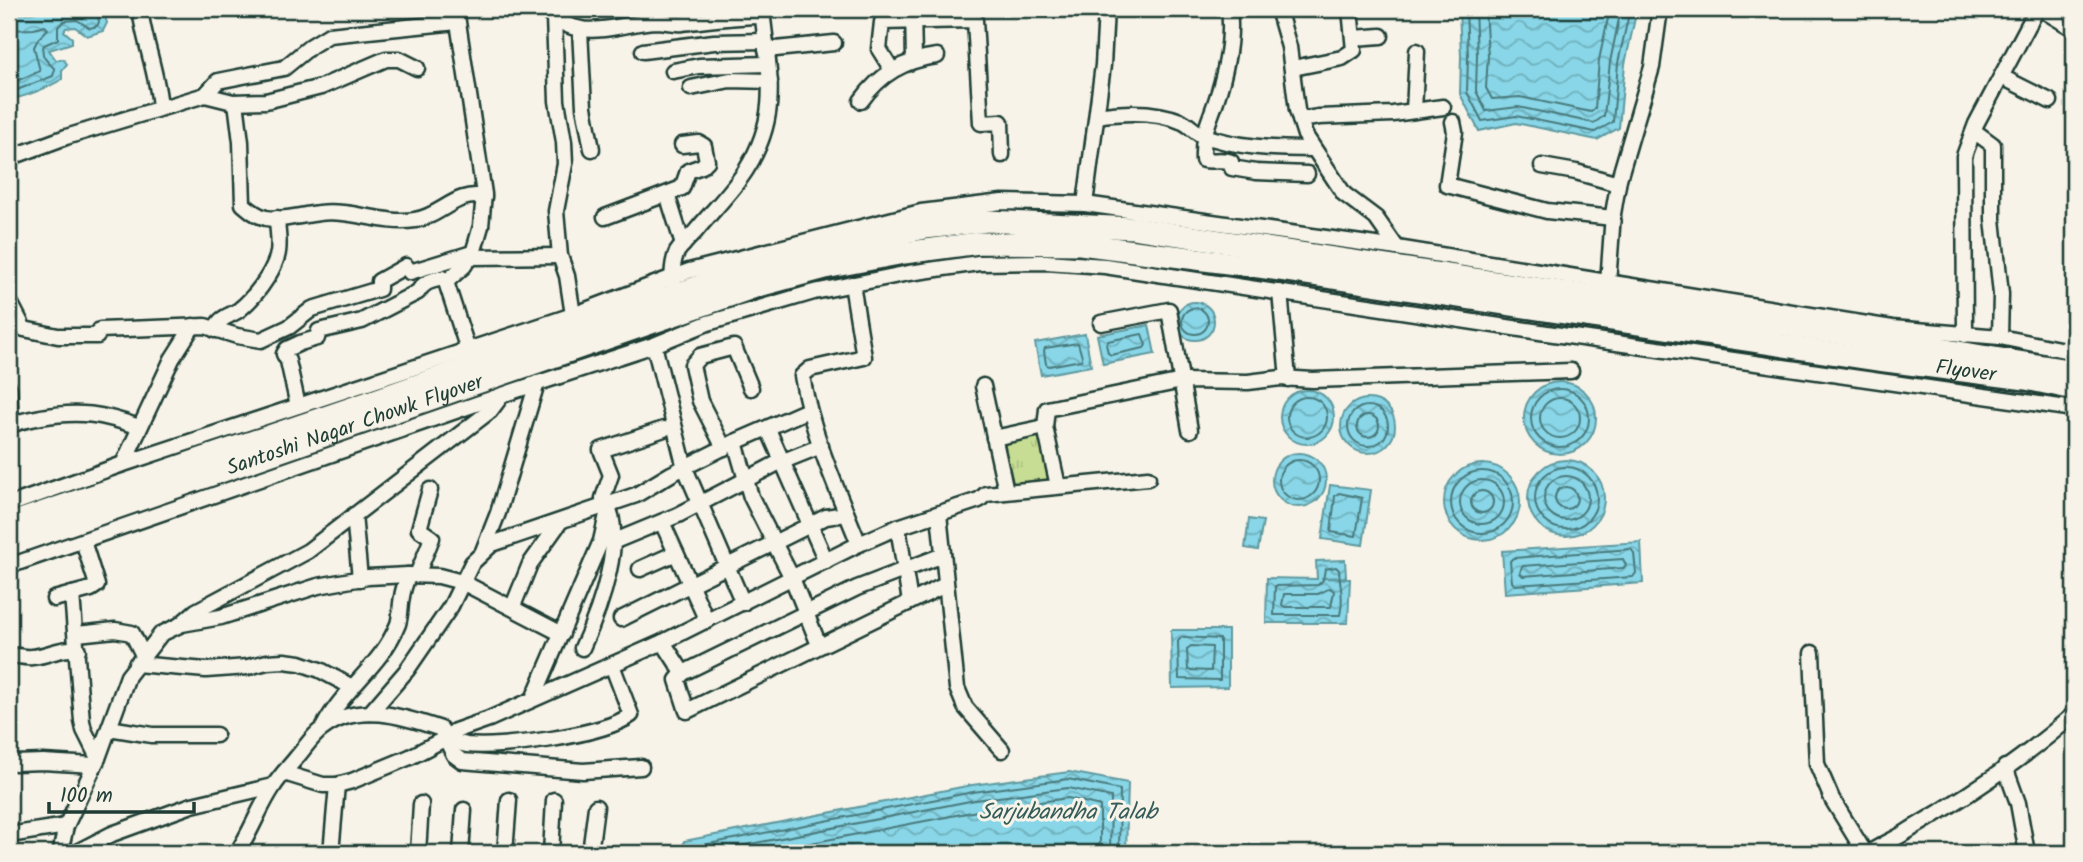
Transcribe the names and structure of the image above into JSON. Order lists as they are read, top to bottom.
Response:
{
  "streets": {
    "highway": ["Flyover", "Santoshi Nagar Chowk Flyover"]
  },
  "crossings": [
    ["Flyover", "Santoshi Nagar Chowk Flyover"]
  ],
  "water": ["Sarjubandha Talab"],
  "scale_bar": "100 m"
}
